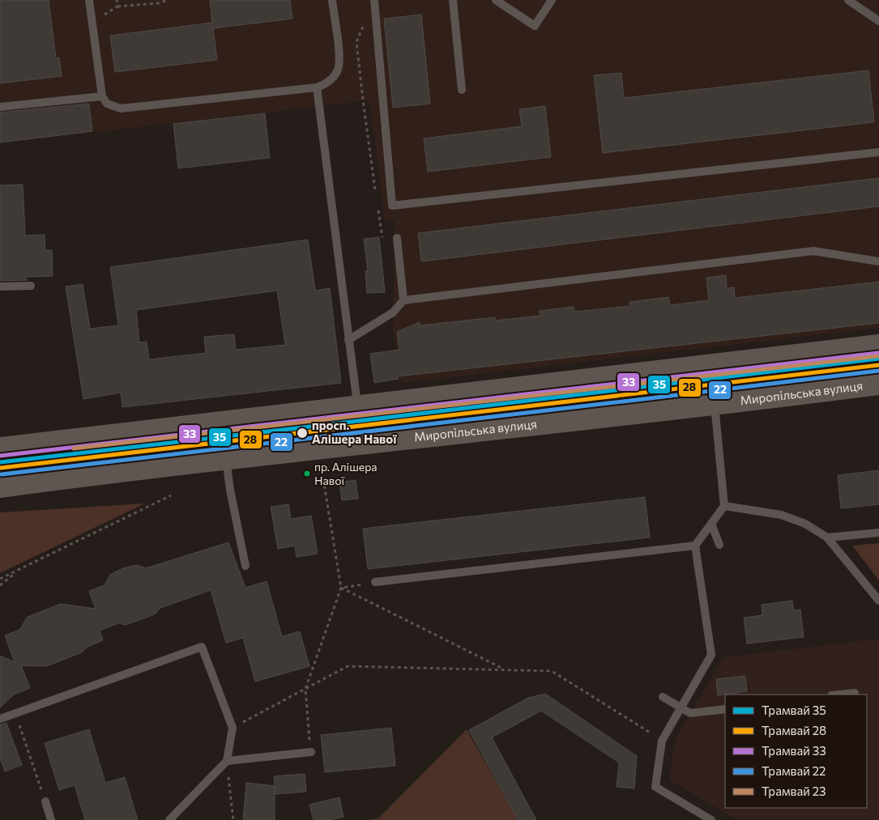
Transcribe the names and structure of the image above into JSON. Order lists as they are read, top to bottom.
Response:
{
  "streets": {
    "street": ["Миропільська вулиця"]
  },
  "places": ["просп. Алішера Навої", "пр. Алішера Навої"],
  "lines": [
    "tram line 33",
    "tram line 23",
    "tram line 35",
    "tram line 28",
    "tram line 22"
  ],
  "legend": [
    "Трамвай 35",
    "Трамвай 28",
    "Трамвай 33",
    "Трамвай 22",
    "Трамвай 23"
  ]
}
